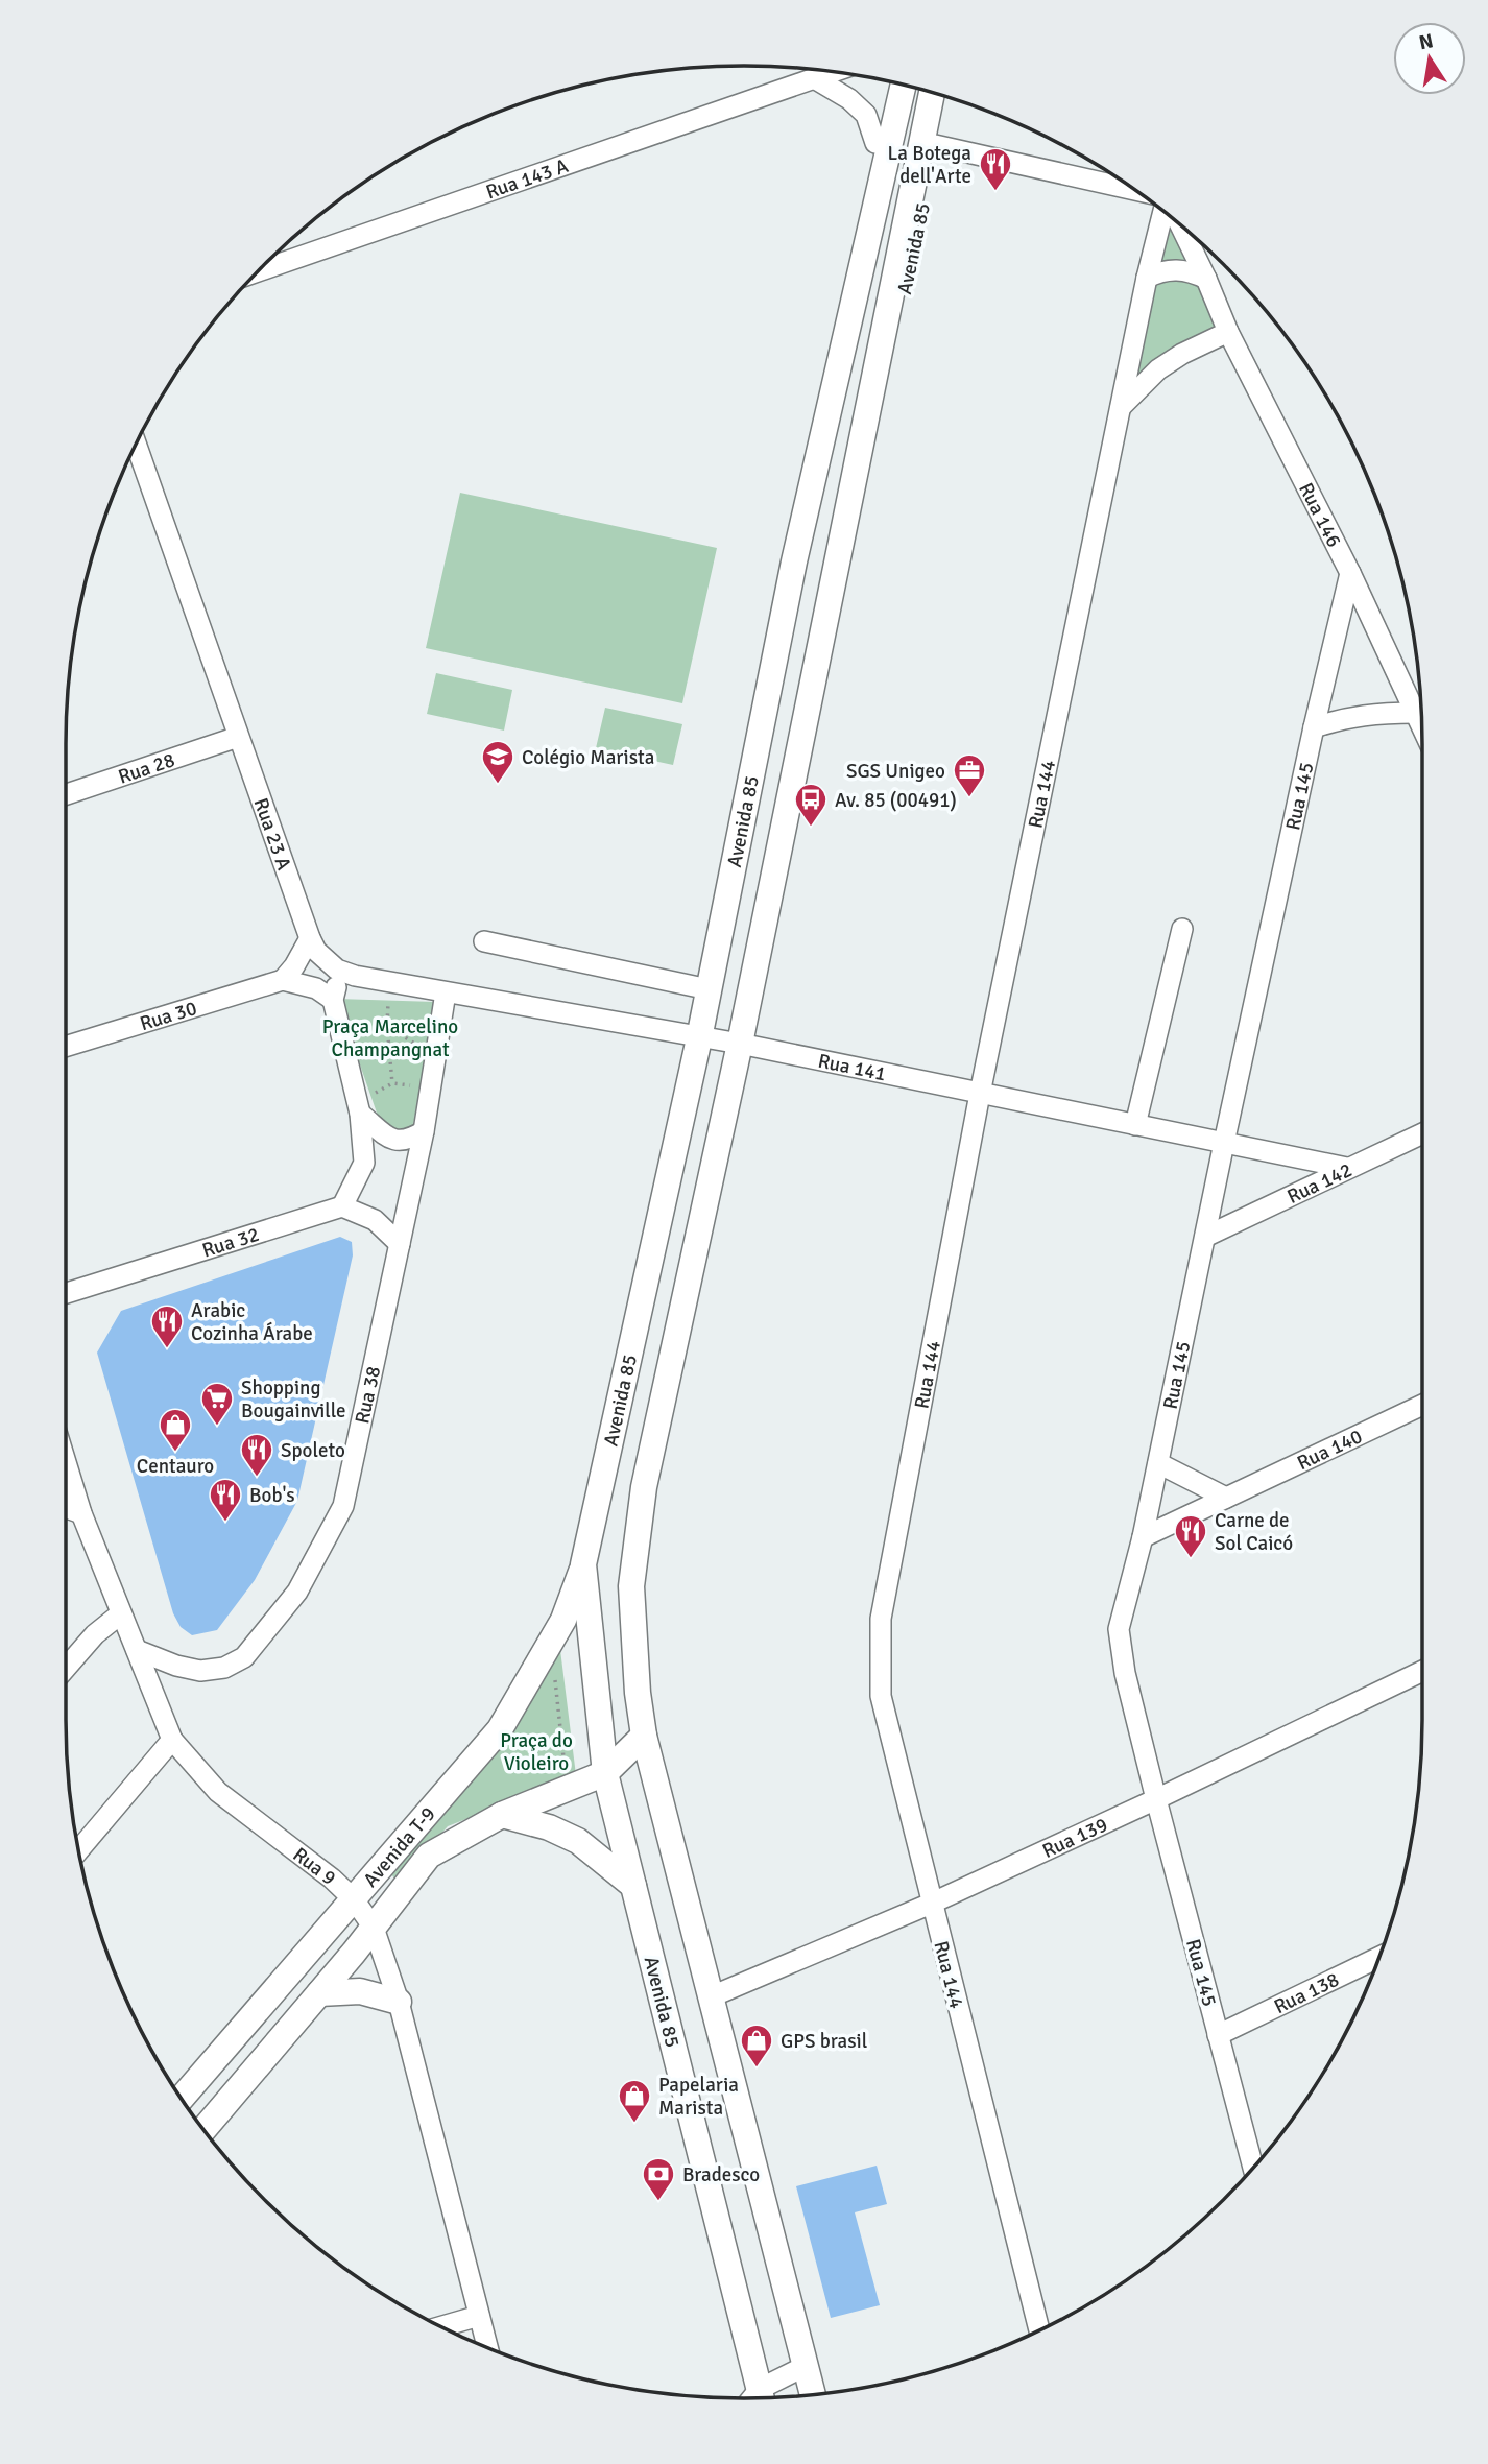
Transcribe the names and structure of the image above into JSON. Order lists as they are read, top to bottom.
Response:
{
  "streets": {
    "main road": ["Avenida 85", "Avenida T-9"],
    "street": [
      "Rua 143 A",
      "Rua 146",
      "Rua 28",
      "Rua 144",
      "Rua 145",
      "Rua 23 A",
      "Rua 30",
      "Rua 141",
      "Rua 142",
      "Rua 32",
      "Rua 38",
      "Rua 140",
      "Rua 139",
      "Rua 9",
      "Rua 138"
    ]
  },
  "crossings": [
    ["Avenida 85", "Rua 141"],
    ["Avenida 85", "Rua 139"],
    ["Avenida 85", "Avenida T-9"],
    ["Rua 146", "Rua 145"],
    ["Rua 28", "Rua 23 A"],
    ["Rua 144", "Rua 141"],
    ["Rua 144", "Rua 139"],
    ["Rua 145", "Rua 141"],
    ["Rua 145", "Rua 142"],
    ["Rua 145", "Rua 140"],
    ["Rua 145", "Rua 139"],
    ["Rua 145", "Rua 138"],
    ["Rua 23 A", "Rua 141"],
    ["Rua 141", "Rua 142"],
    ["Rua 141", "Rua 38"],
    ["Rua 38", "Rua 9"],
    ["Avenida T-9", "Rua 9"]
  ],
  "parks": ["Praça Marcelino Champangnat", "Praça do Violeiro"],
  "places": {
    "restaurant": [
      "La Botega dell'Arte",
      "Arabic Cozinha Árabe",
      "Spoleto",
      "Bob's",
      "Carne de Sol Caicó"
    ],
    "school or university": ["Colégio Marista"],
    "office": ["SGS Unigeo"],
    "bus stop": ["Av. 85 (00491)"],
    "supermarket": ["Shopping Bougainville"],
    "shop": ["Centauro", "GPS brasil", "Papelaria Marista"],
    "bank": ["Bradesco"]
  },
  "north": "top"
}
